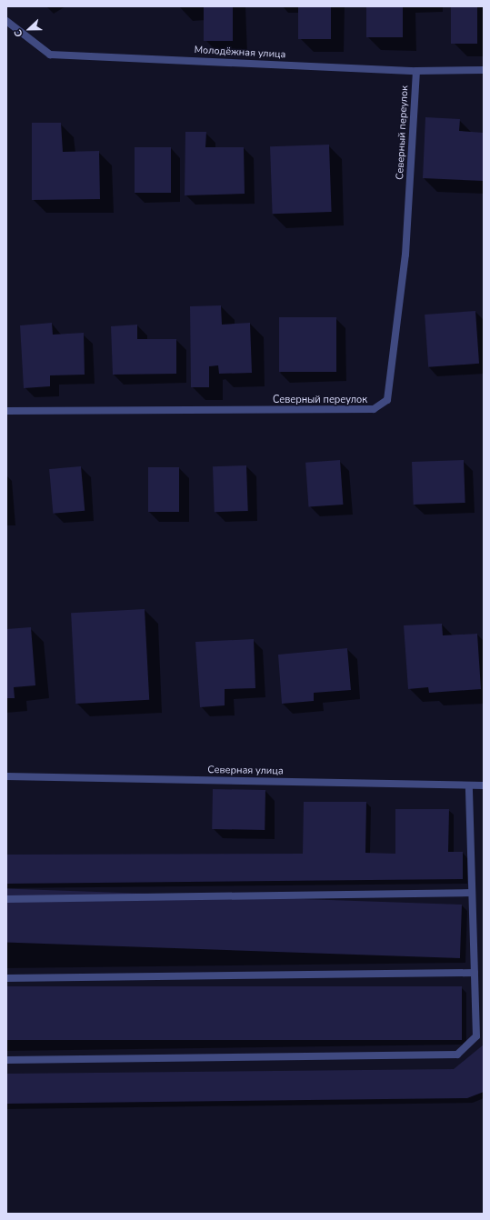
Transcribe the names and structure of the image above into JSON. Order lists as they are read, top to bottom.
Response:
{
  "streets": {
    "street": ["Молодёжная улица", "Северный переулок", "Северная улица"]
  },
  "crossings": [
    ["Молодёжная улица", "Северный переулок"]
  ],
  "north": "left"
}
